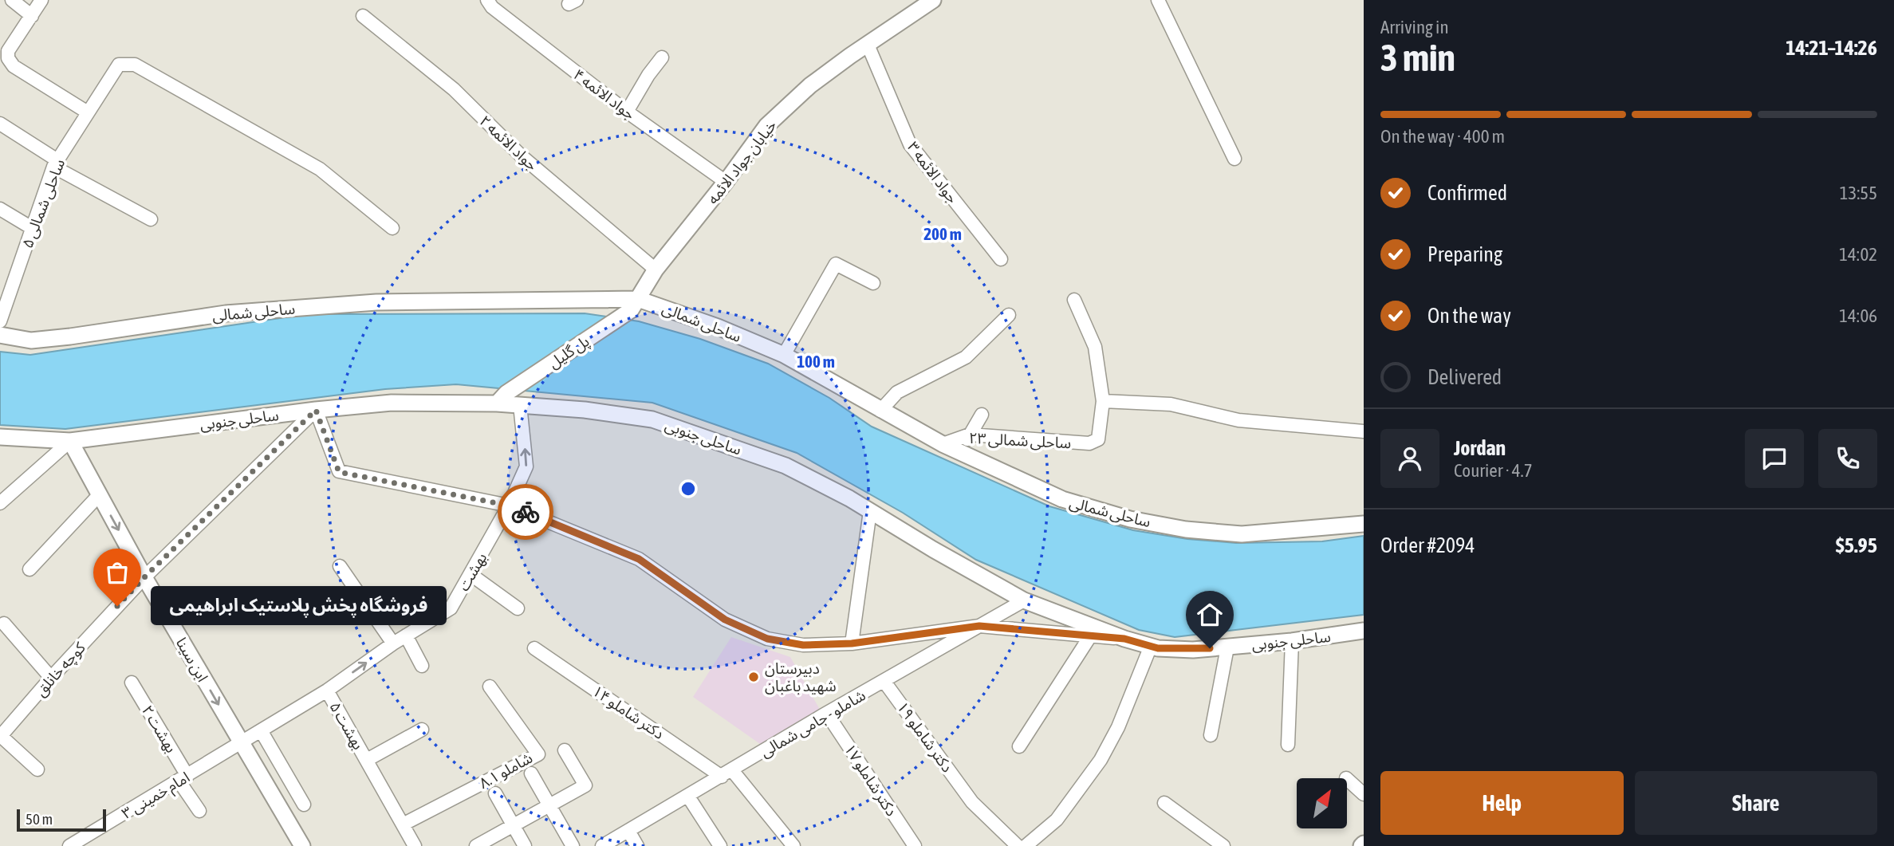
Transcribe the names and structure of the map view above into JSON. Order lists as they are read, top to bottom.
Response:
{
  "streets": {
    "street": [
      "جواد الائمه ۴",
      "جواد الائمه ۲",
      "خیابان جواد الائمه",
      "جواد الائمه ۳",
      "ساحلی شمالی ۵",
      "ساحلی شمالی",
      "پل گلیل",
      "ساحلی جنوبی",
      "ساحلی شمالی ۲۳",
      "بهشت",
      "ابن سینا",
      "کوچه خانلق",
      "دکتر شاملو ۱۴",
      "شاملو - جامی شمالی",
      "بهشت ۵",
      "بهشت ۲",
      "دکتر شاملو ۱۹",
      "شاملو ۸.۱",
      "دکتر شاملو ۱۷",
      "امام خمینی ۳"
    ]
  },
  "crossings": [
    ["جواد الائمه ۴", "خیابان جواد الائمه"],
    ["جواد الائمه ۲", "خیابان جواد الائمه"],
    ["خیابان جواد الائمه", "جواد الائمه ۳"],
    ["خیابان جواد الائمه", "ساحلی شمالی"],
    ["خیابان جواد الائمه", "پل گلیل"],
    ["ساحلی شمالی", "پل گلیل"],
    ["ساحلی شمالی", "ساحلی شمالی ۲۳"],
    ["پل گلیل", "ساحلی جنوبی"],
    ["ساحلی جنوبی", "بهشت"],
    ["ساحلی جنوبی", "ابن سینا"],
    ["ساحلی جنوبی", "کوچه خانلق"],
    ["ساحلی جنوبی", "شاملو - جامی شمالی"],
    ["بهشت", "بهشت ۵"],
    ["ابن سینا", "کوچه خانلق"],
    ["ابن سینا", "امام خمینی ۳"],
    ["دکتر شاملو ۱۴", "شاملو - جامی شمالی"],
    ["شاملو - جامی شمالی", "دکتر شاملو ۱۹"],
    ["شاملو - جامی شمالی", "دکتر شاملو ۱۷"],
    ["بهشت ۵", "شاملو ۸.۱"],
    ["بهشت ۲", "امام خمینی ۳"]
  ],
  "one_way": ["بهشت", "ابن سینا"],
  "places": ["فروشگاه پخش پلاستیک ابراهیمی", "دبیرستان شهید باغبان"],
  "scale_bar": "50 m",
  "north": "top right",
  "page": {
    "heading": ["3 min", "Arriving in", "14:21–14:26"],
    "panel": [
      "Jordan",
      "Courier · 4.7",
      "Order #2094",
      "$5.95"
    ],
    "bar": "On the way · 400 m",
    "list": [
      ["Confirmed", "13:55"],
      ["Preparing", "14:02"],
      ["On the way", "14:06"],
      "Delivered"
    ],
    "bubble": "فروشگاه پخش پلاستیک ابراهیمی",
    "buttons": ["Help", "Share"],
    "scale": "50 m"
  },
  "rings": ["200 m", "100 m"]
}
